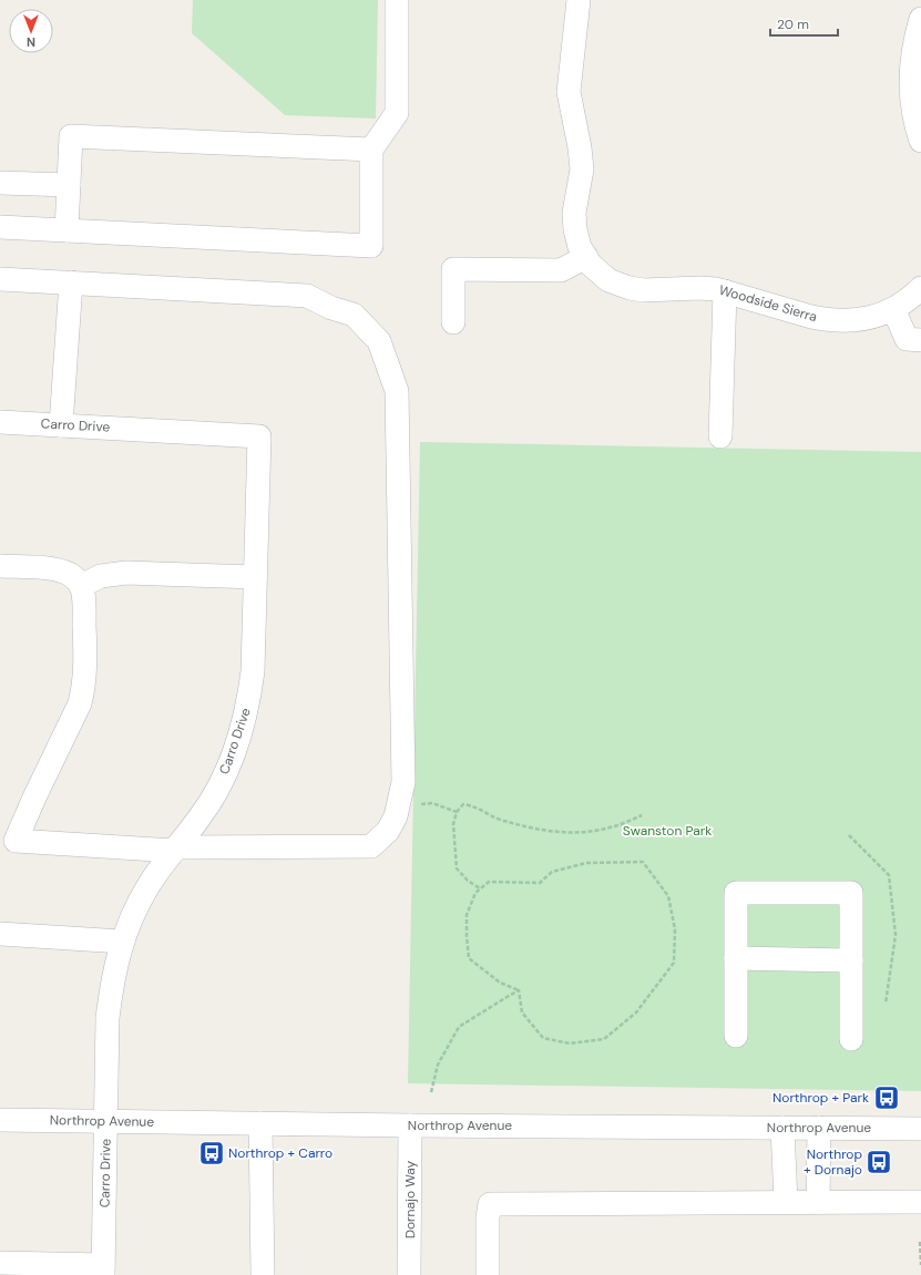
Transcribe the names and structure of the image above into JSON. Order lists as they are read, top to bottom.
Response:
{
  "streets": {
    "street": [
      "Woodside Sierra",
      "Carro Drive",
      "Northrop Avenue",
      "Dornajo Way"
    ]
  },
  "crossings": [
    ["Carro Drive", "Northrop Avenue"],
    ["Northrop Avenue", "Dornajo Way"]
  ],
  "parks": ["Swanston Park"],
  "places": {
    "bus stop": ["Northrop + Park", "Northrop + Carro", "Northrop + Dornajo"]
  },
  "scale_bar": "20 m",
  "north": "bottom"
}
